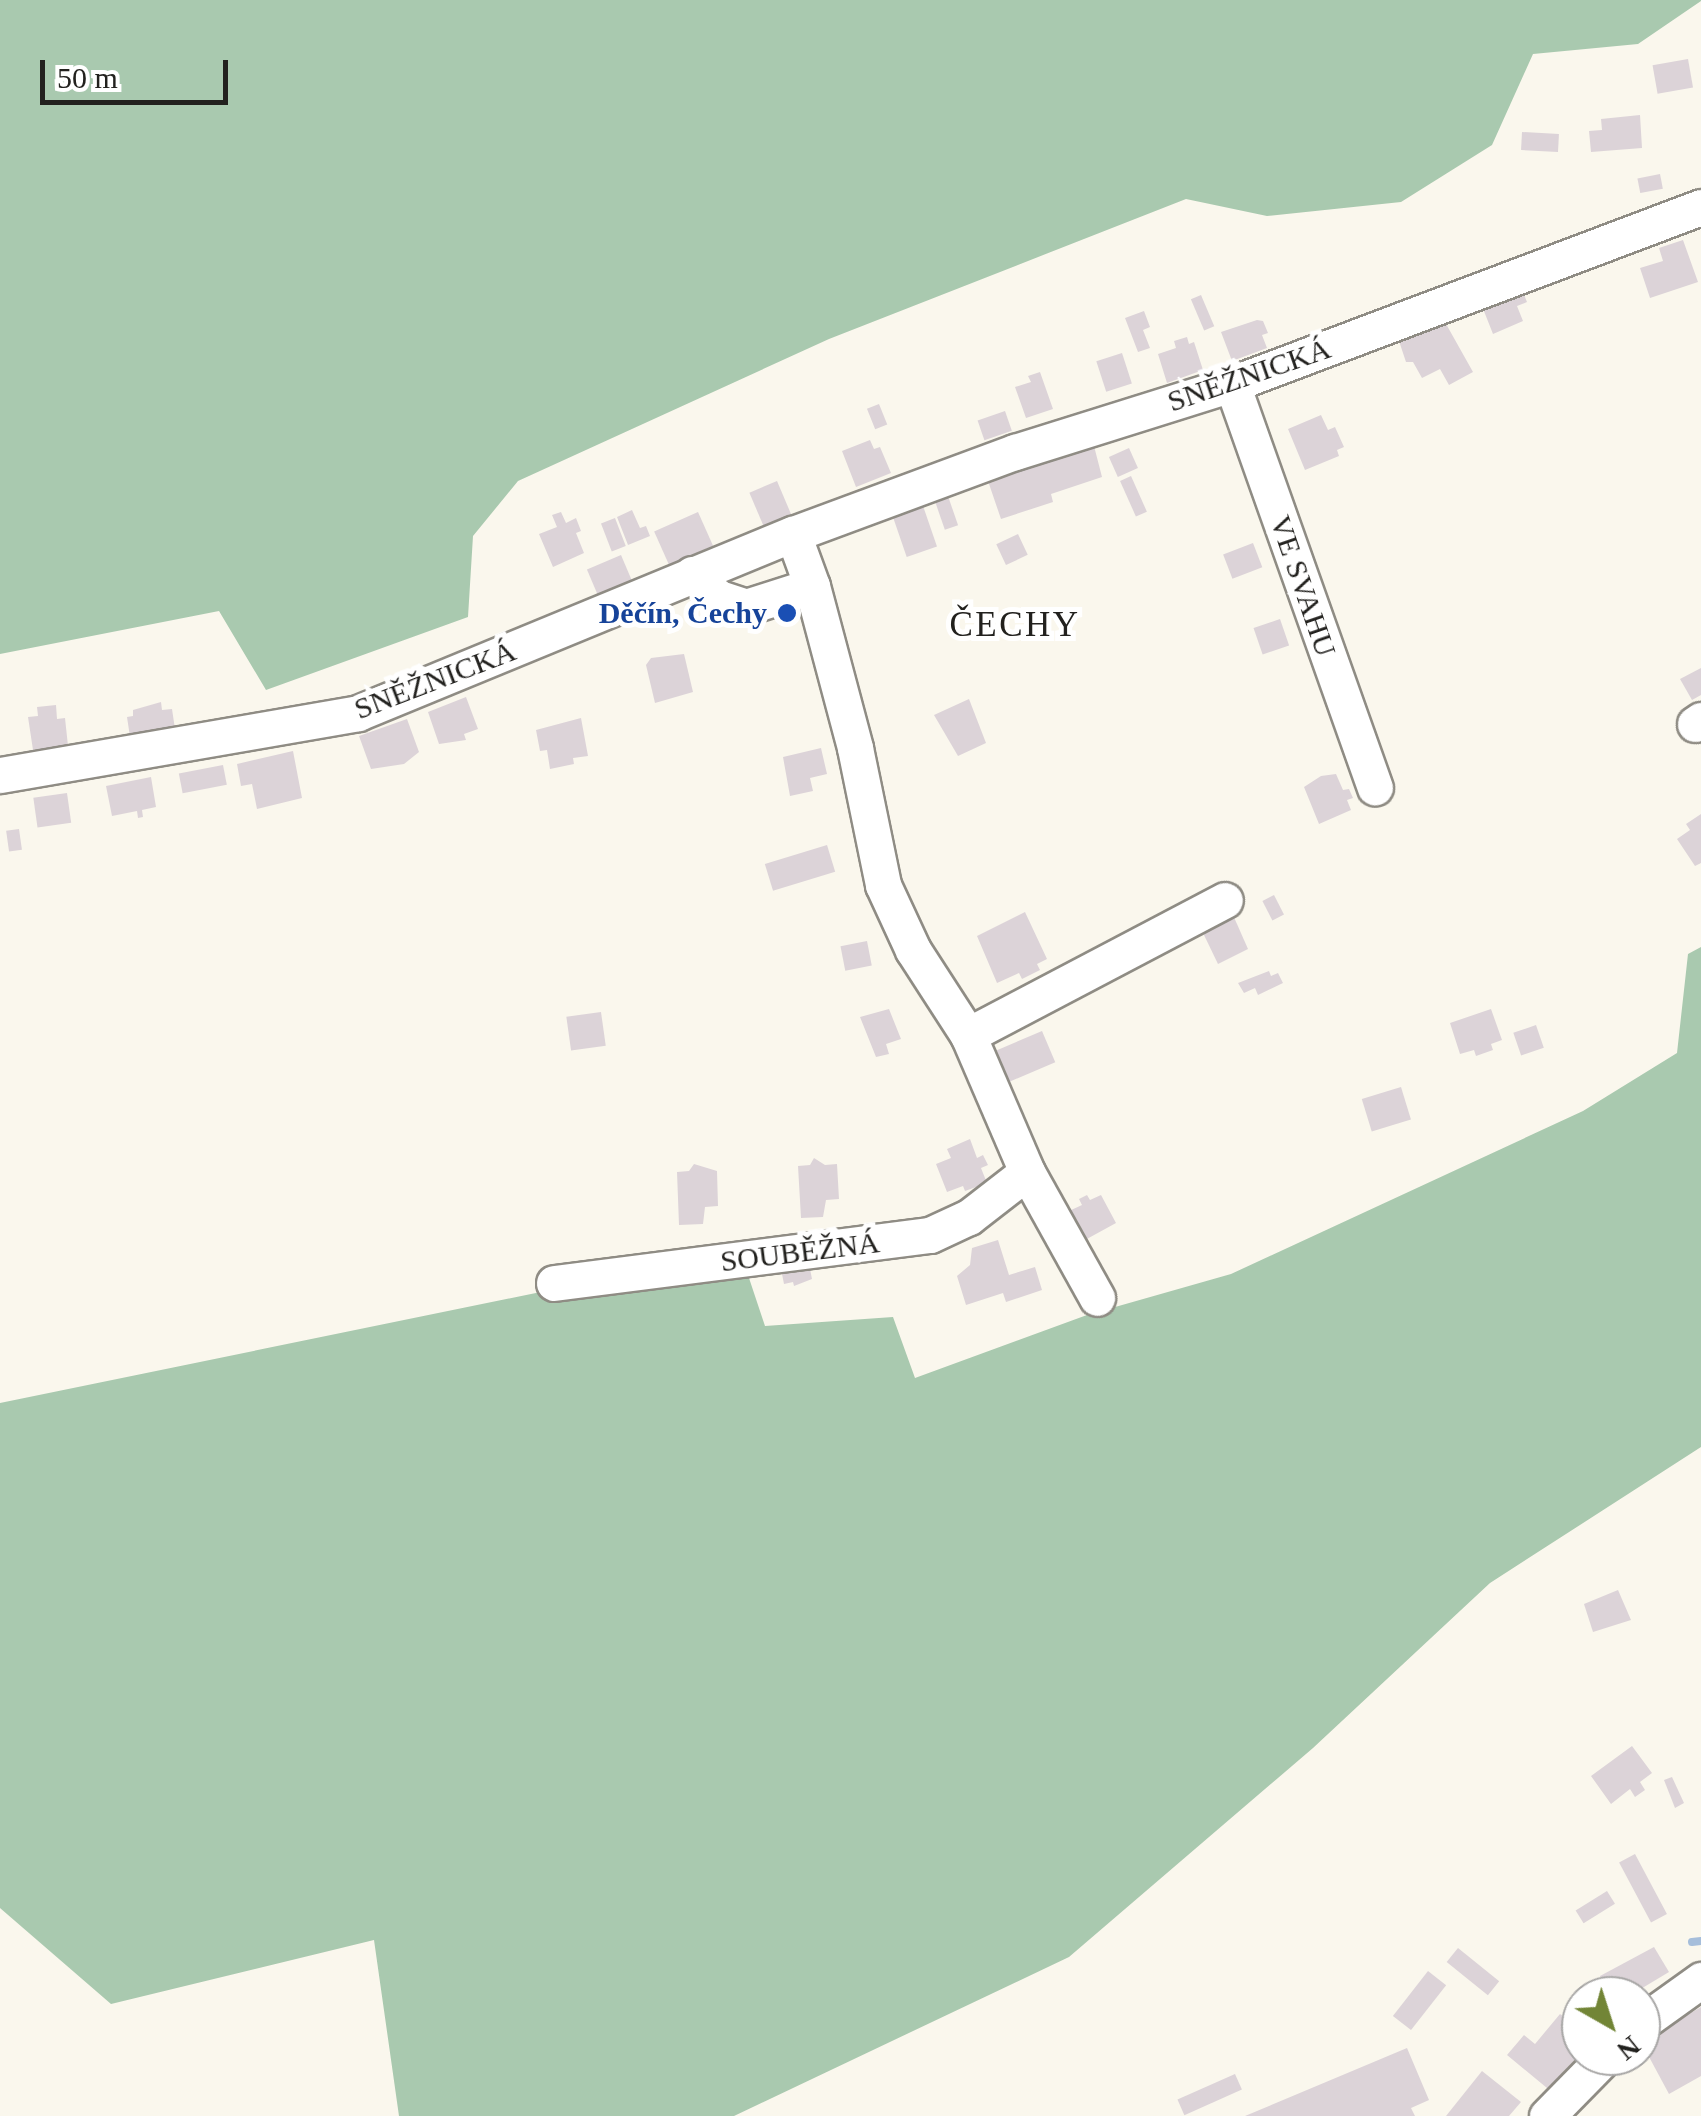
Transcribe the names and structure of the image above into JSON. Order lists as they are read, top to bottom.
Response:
{
  "streets": {
    "street": ["SNĚŽNICKÁ", "VE SVAHU", "SOUBĚŽNÁ"]
  },
  "crossings": [
    ["SNĚŽNICKÁ", "VE SVAHU"]
  ],
  "districts": ["ČECHY"],
  "places": ["Děčín, Čechy"],
  "scale_bar": "50 m",
  "north": "bottom right"
}
